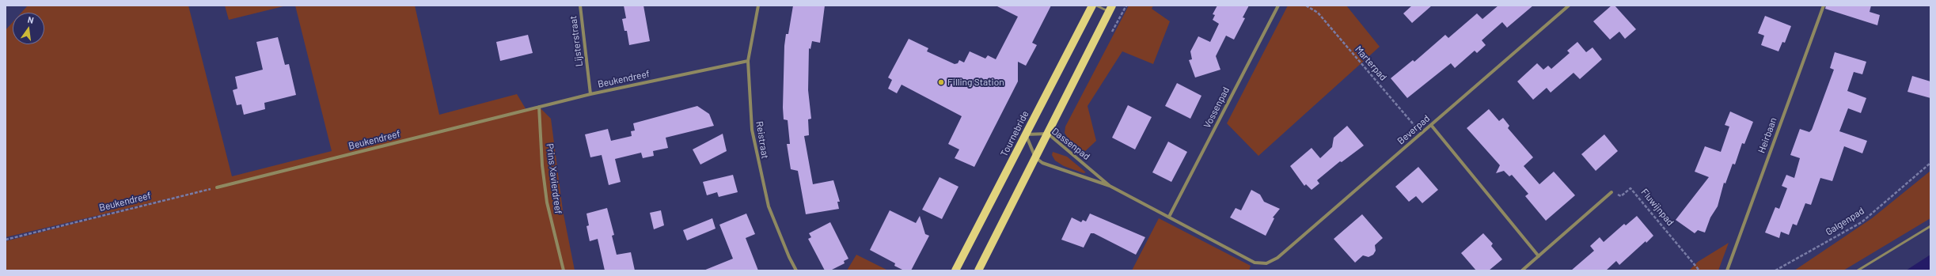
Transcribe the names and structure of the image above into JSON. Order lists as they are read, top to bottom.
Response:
{
  "streets": {
    "main road": ["Tournebride"],
    "street": [
      "Lijsterstraat",
      "Beukendreef",
      "Vossenpad",
      "Beverpad",
      "Heirbaan",
      "Reistraat",
      "Dassenpad",
      "Prins Xavierdreef"
    ],
    "path": ["Marterpad", "Fluwijnpad", "Galgenpad"]
  },
  "crossings": [
    ["Lijsterstraat", "Beukendreef"],
    ["Marterpad", "Beverpad"],
    ["Beukendreef", "Reistraat"],
    ["Beukendreef", "Prins Xavierdreef"],
    ["Vossenpad", "Dassenpad"],
    ["Beverpad", "Dassenpad"],
    ["Tournebride", "Dassenpad"]
  ],
  "places": ["Filling Station"],
  "north": "top"
}
